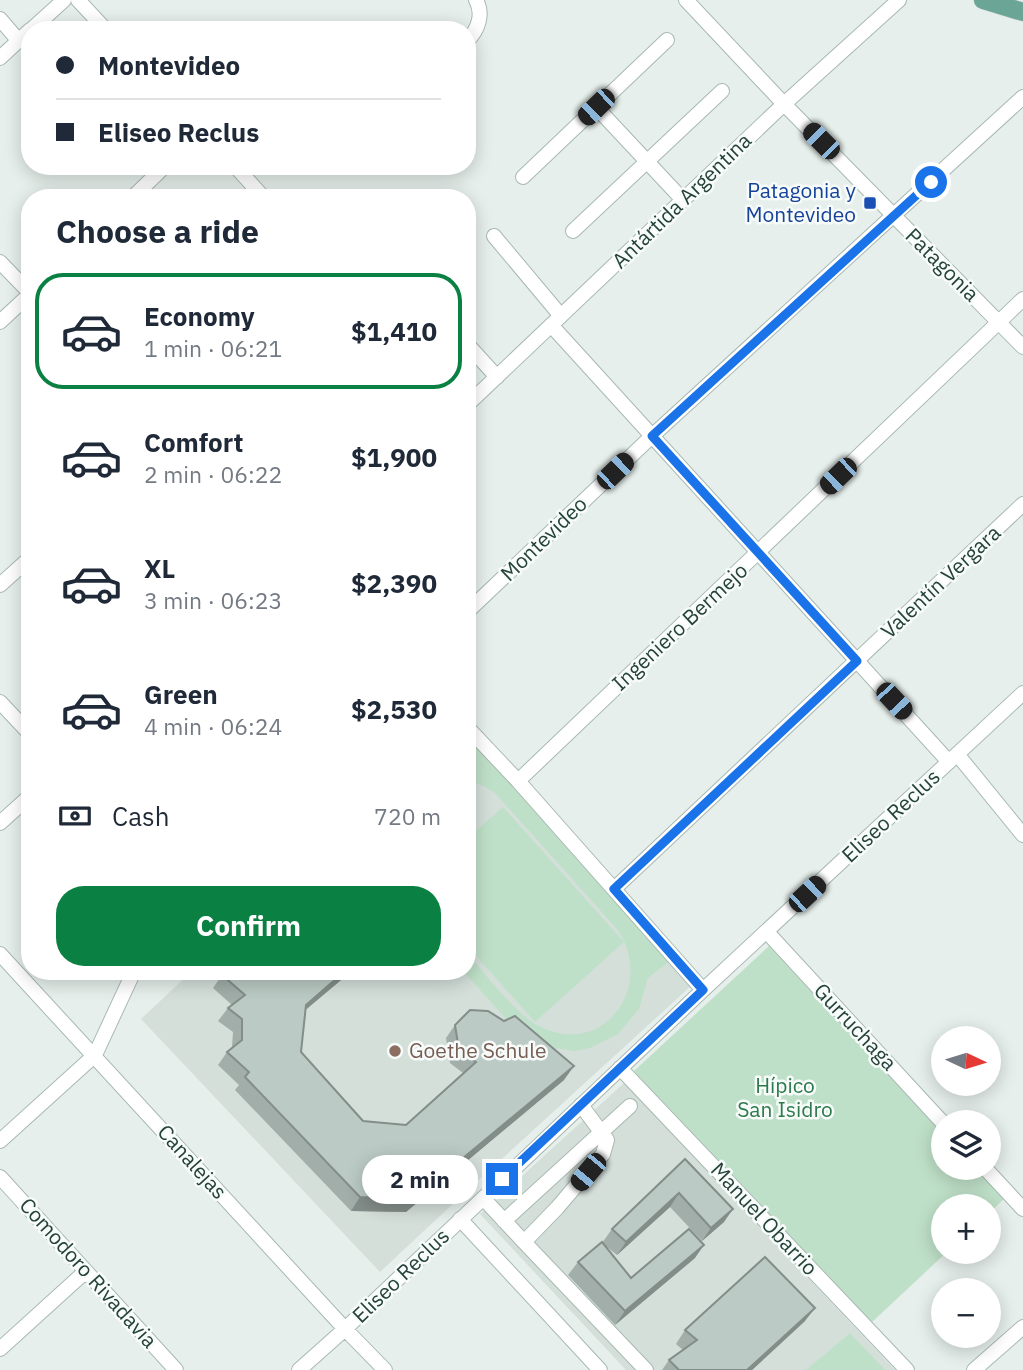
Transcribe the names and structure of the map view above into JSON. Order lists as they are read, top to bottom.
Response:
{
  "streets": {
    "street": [
      "Antártida Argentina",
      "Patagonia",
      "Montevideo",
      "Valentín Vergara",
      "Ingeniero Bermejo",
      "Eliseo Reclus",
      "Gurruchaga",
      "Canalejas",
      "Manuel Obarrio",
      "Comodoro Rivadavia"
    ]
  },
  "crossings": [
    ["Antártida Argentina", "Patagonia"],
    ["Patagonia", "Montevideo"],
    ["Patagonia", "Ingeniero Bermejo"],
    ["Eliseo Reclus", "Gurruchaga"],
    ["Eliseo Reclus", "Canalejas"],
    ["Eliseo Reclus", "Manuel Obarrio"]
  ],
  "parks": ["Hípico San Isidro"],
  "places": {
    "transit": ["Patagonia y Montevideo"],
    "other": ["Goethe Schule"]
  },
  "north": "right",
  "page": {
    "banner": ["Montevideo", "Eliseo Reclus"],
    "heading": "Choose a ride",
    "list": [
      {
        "name": "Economy",
        "note": "1 min · 06:21",
        "value": "$1,410"
      },
      {
        "name": "Comfort",
        "note": "2 min · 06:22",
        "value": "$1,900"
      },
      {
        "name": "XL",
        "note": "3 min · 06:23",
        "value": "$2,390"
      },
      {
        "name": "Green",
        "note": "4 min · 06:24",
        "value": "$2,530"
      }
    ],
    "pay": ["Cash", "720 m"],
    "buttons": "Confirm",
    "map_buttons": ["+", "−"],
    "bubble": "2 min"
  }
}
